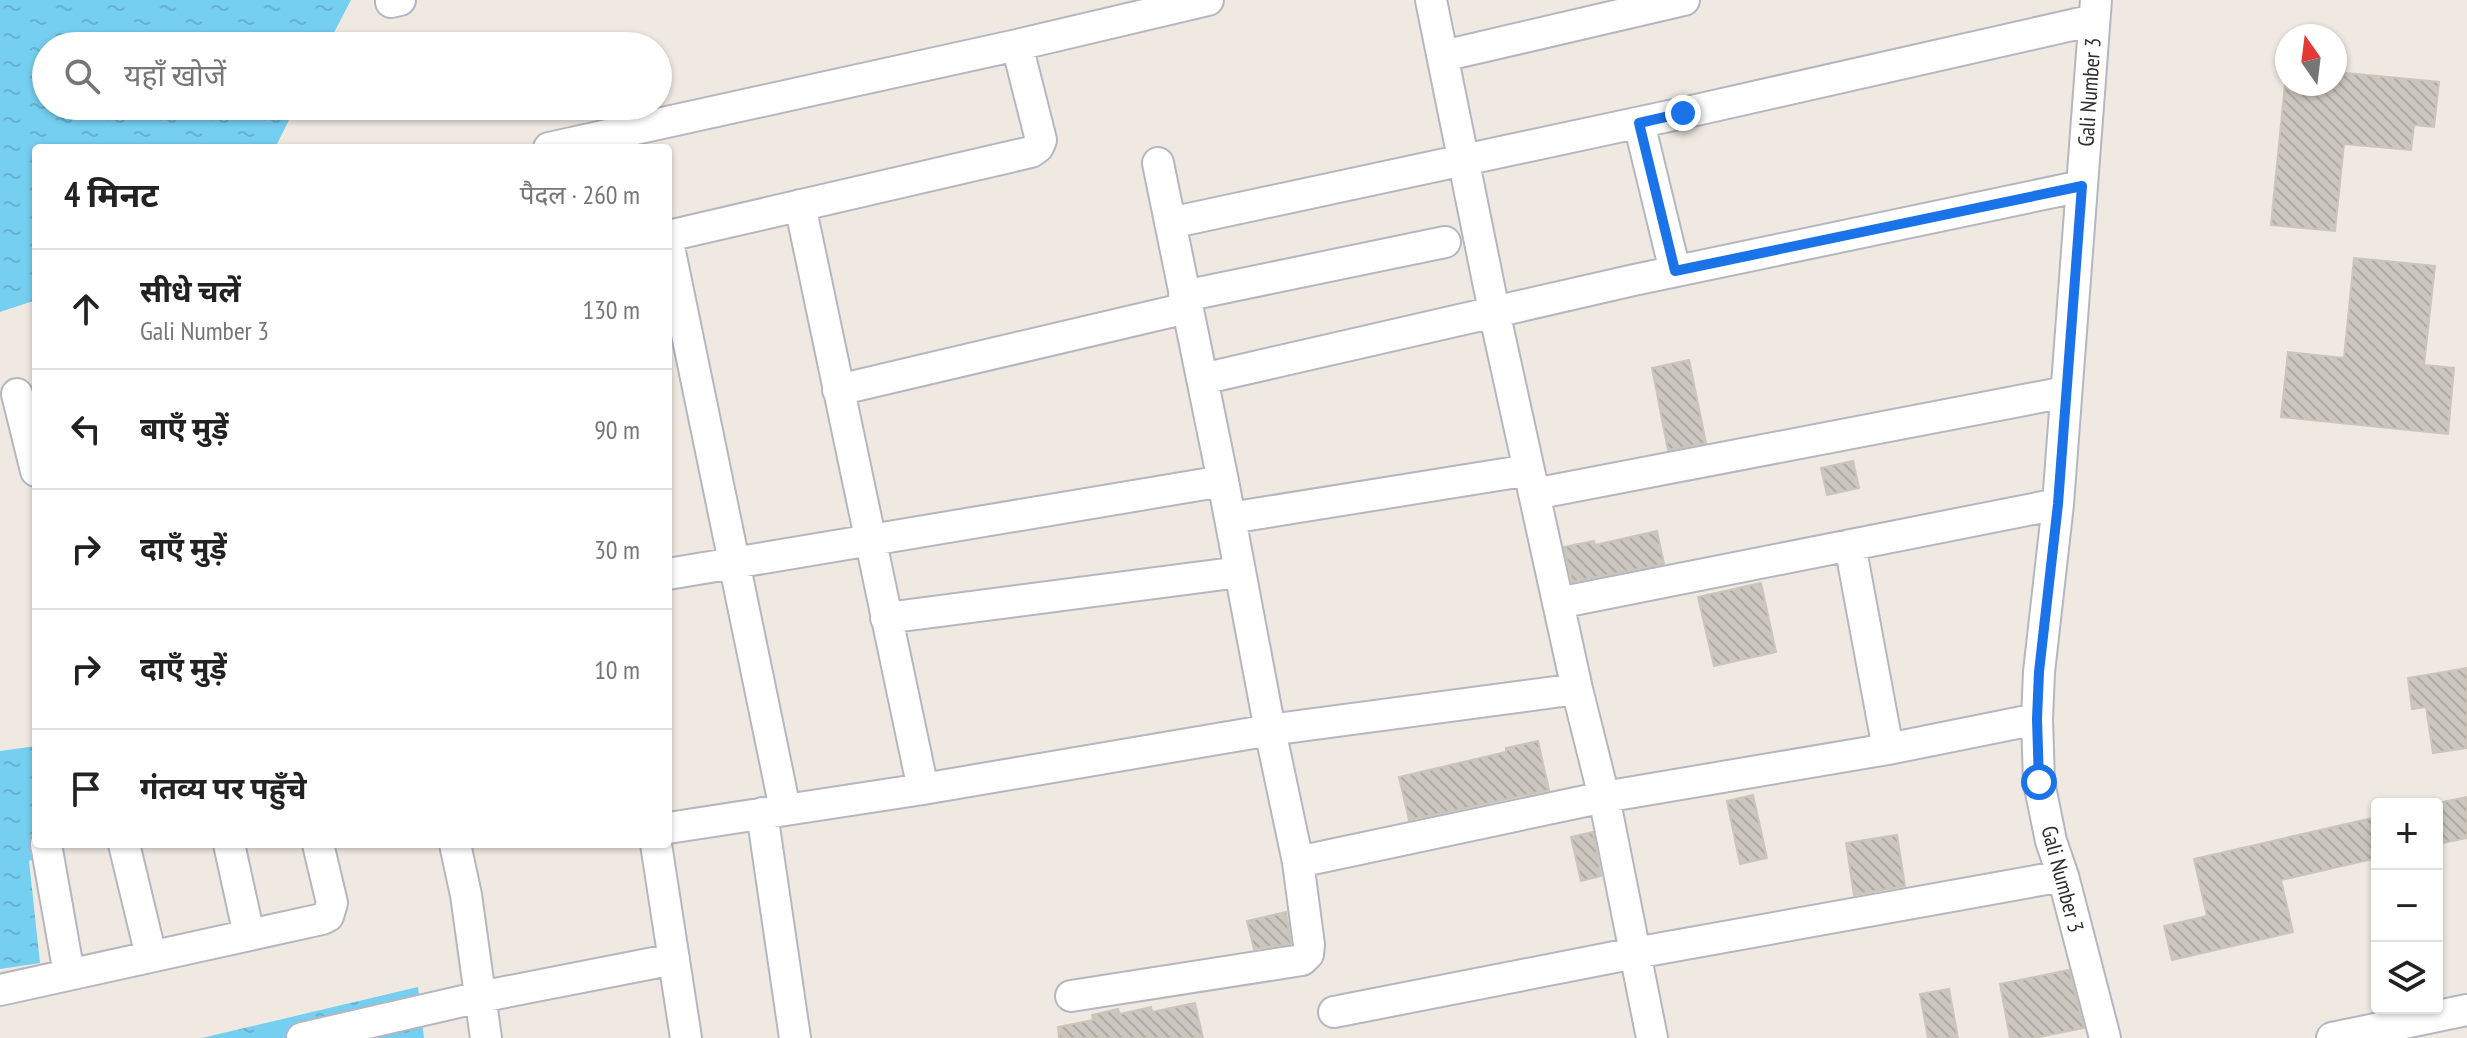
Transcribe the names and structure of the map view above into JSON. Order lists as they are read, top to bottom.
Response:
{
  "streets": {
    "street": ["Gali Number 3"]
  },
  "north": "top",
  "page": {
    "search": "यहाँ खोजें",
    "heading": ["4 मिनट", "पैदल · 260 m"],
    "list": [
      ["सीधे चलें", "Gali Number 3", "130 m"],
      ["बाएँ मुड़ें", "90 m"],
      ["दाएँ मुड़ें", "30 m"],
      ["दाएँ मुड़ें", "10 m"],
      "गंतव्य पर पहुँचे"
    ],
    "map_buttons": ["+", "−"]
  }
}
